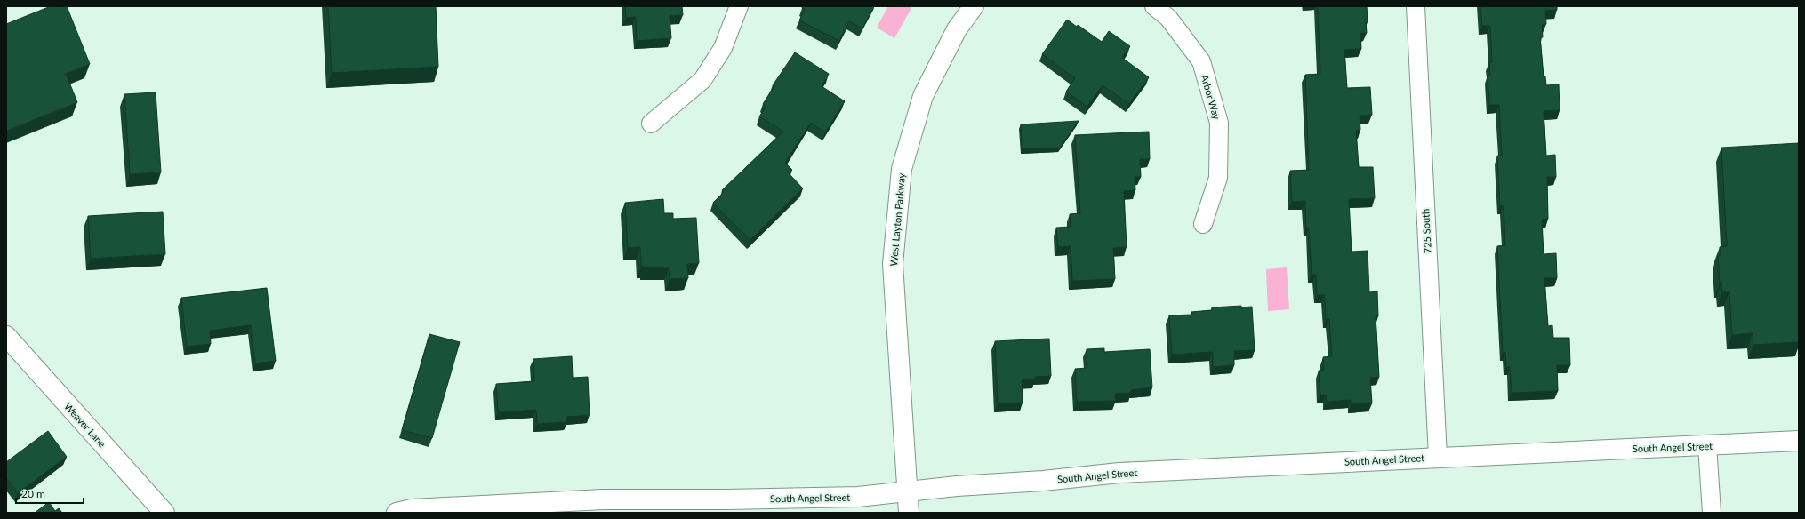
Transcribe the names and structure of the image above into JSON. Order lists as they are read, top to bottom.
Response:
{
  "streets": {
    "main road": ["West Layton Parkway", "Weaver Lane", "South Angel Street"],
    "street": ["Arbor Way", "725 South"]
  },
  "crossings": [
    ["West Layton Parkway", "South Angel Street"],
    ["725 South", "South Angel Street"]
  ],
  "scale_bar": "20 m"
}
